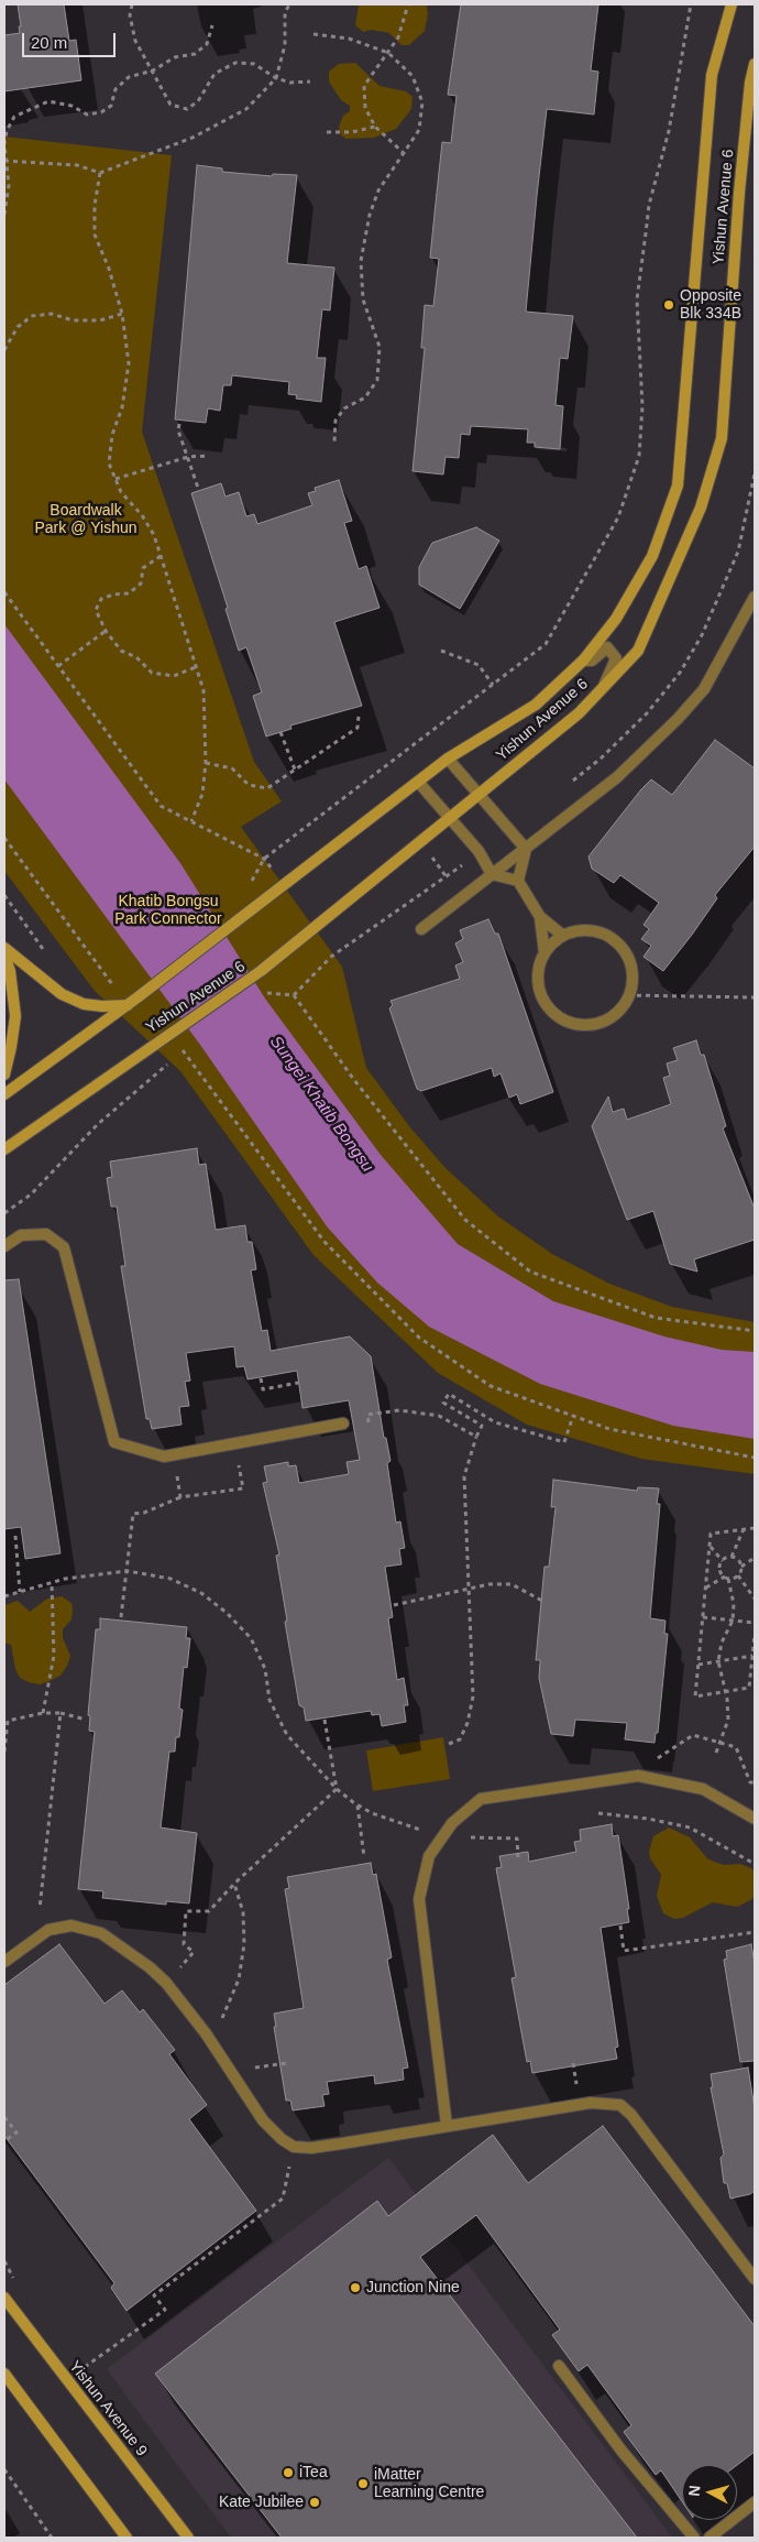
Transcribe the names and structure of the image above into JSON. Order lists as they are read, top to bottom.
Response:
{
  "streets": {
    "main road": ["Yishun Avenue 6", "Yishun Avenue 9"]
  },
  "water": ["Sungei Khatib Bongsu"],
  "parks": ["Boardwalk Park @ Yishun", "Khatib Bongsu Park Connector"],
  "places": [
    "Opposite Blk 334B",
    "Junction Nine",
    "iTea",
    "iMatter Learning Centre",
    "Kate Jubilee"
  ],
  "scale_bar": "20 m",
  "north": "left"
}
